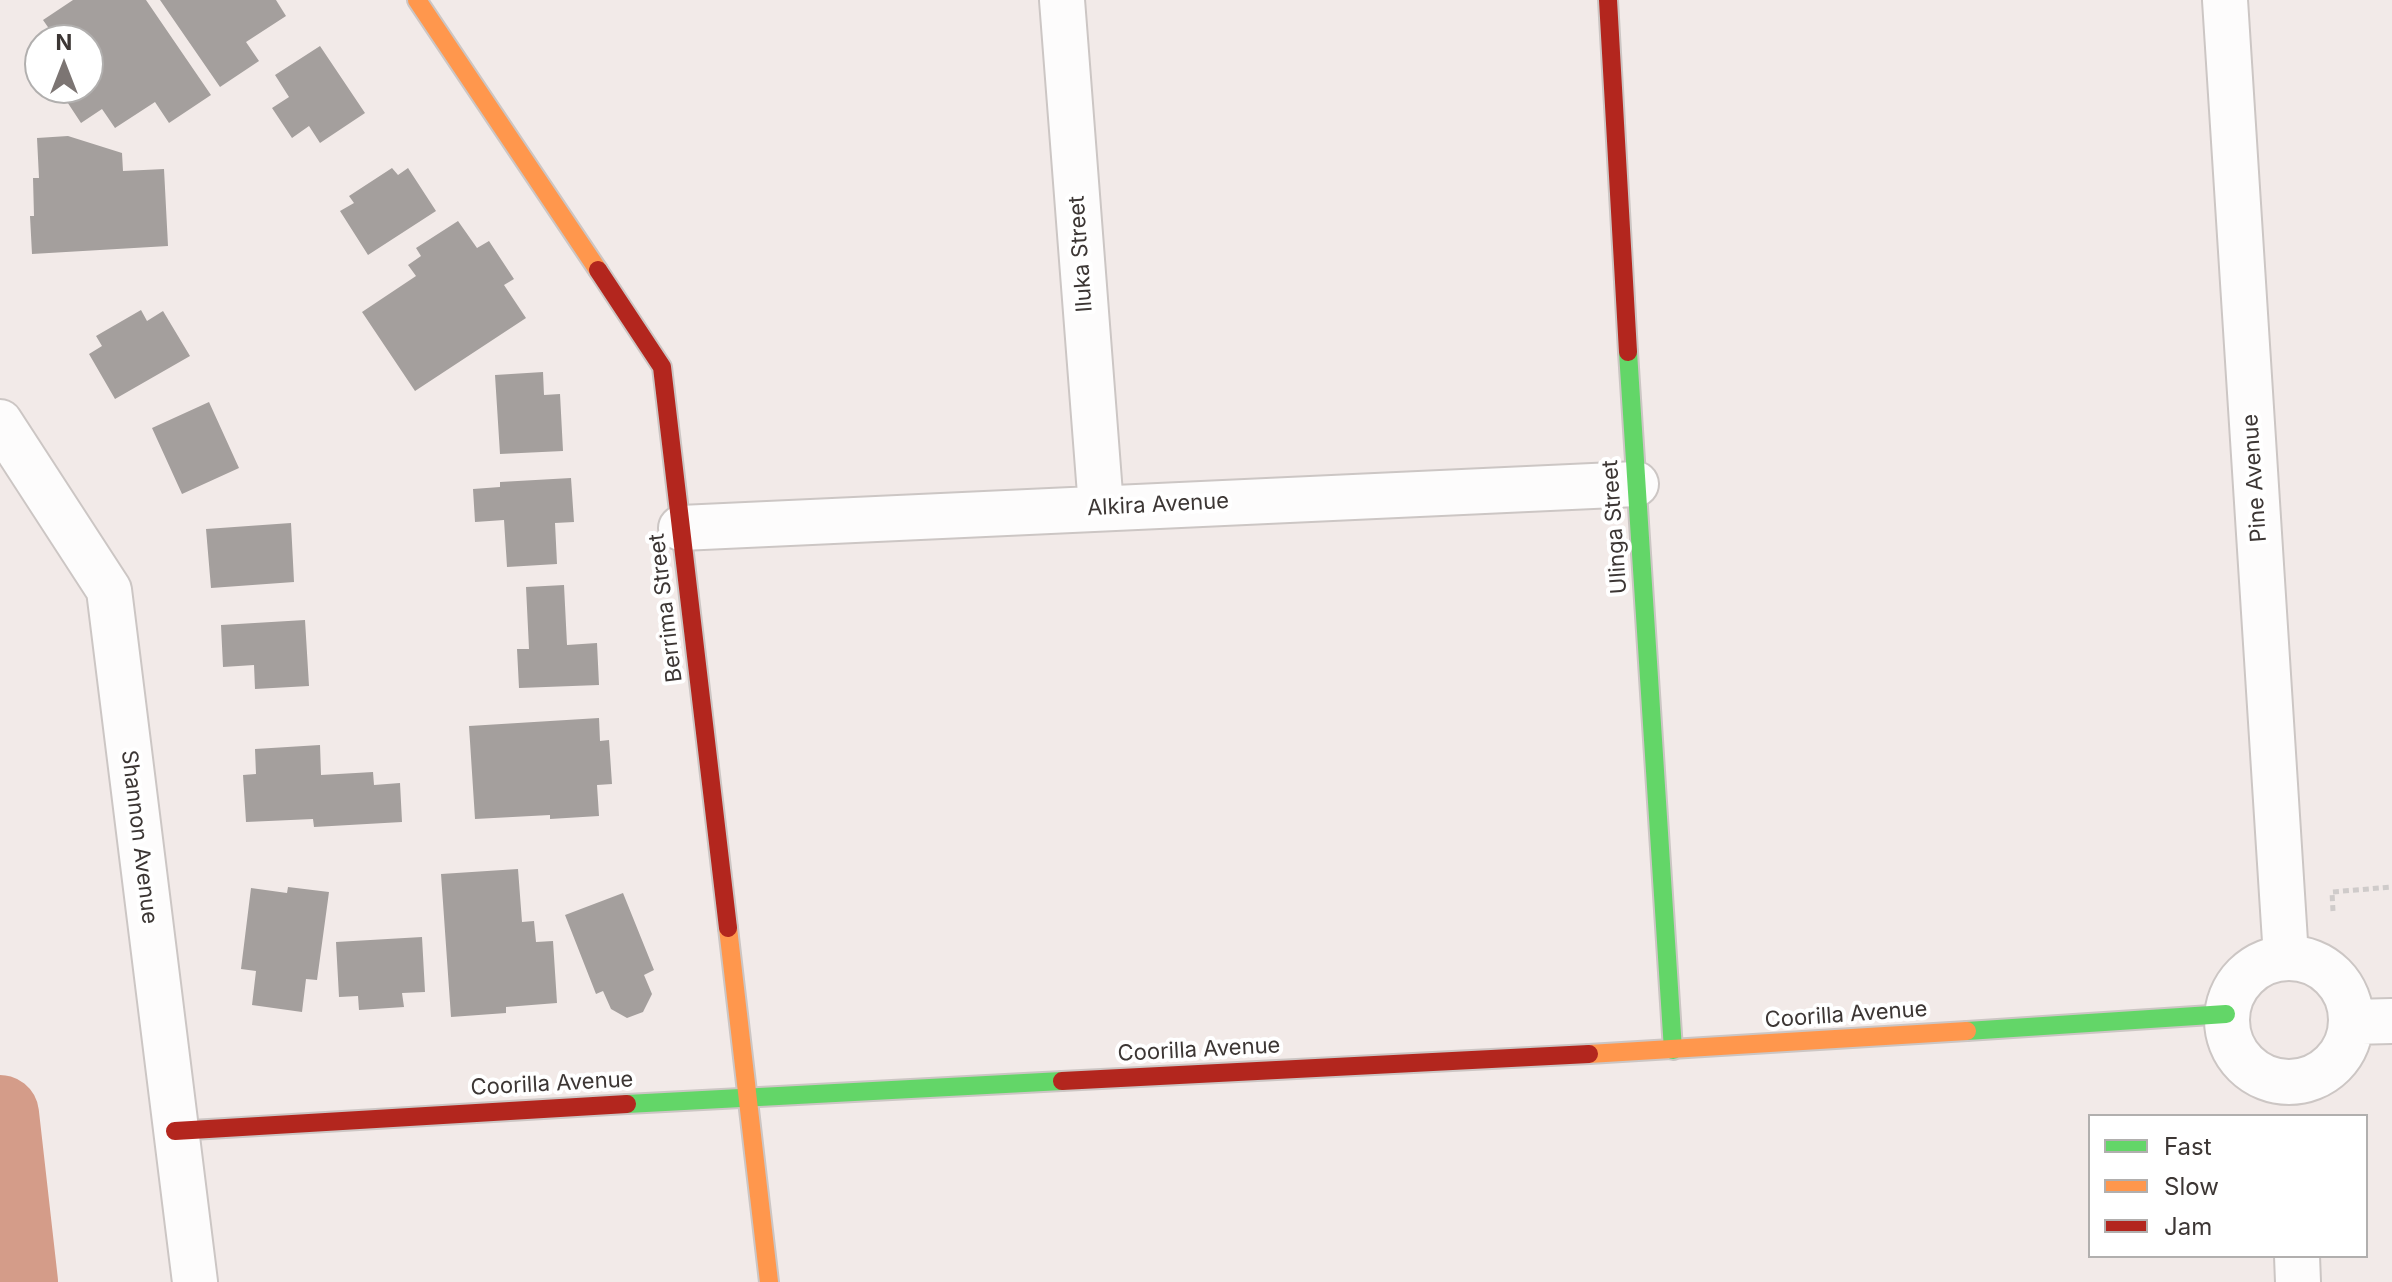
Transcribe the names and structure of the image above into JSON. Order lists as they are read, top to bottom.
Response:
{
  "streets": {
    "street": [
      "Iluka Street",
      "Pine Avenue",
      "Alkira Avenue",
      "Ulinga Street",
      "Berrima Street",
      "Shannon Avenue",
      "Coorilla Avenue"
    ]
  },
  "crossings": [
    ["Iluka Street", "Alkira Avenue"],
    ["Pine Avenue", "Coorilla Avenue"],
    ["Alkira Avenue", "Ulinga Street"],
    ["Alkira Avenue", "Berrima Street"],
    ["Ulinga Street", "Coorilla Avenue"],
    ["Berrima Street", "Coorilla Avenue"],
    ["Shannon Avenue", "Coorilla Avenue"]
  ],
  "legend": ["Fast", "Slow", "Jam"],
  "north": "top"
}
